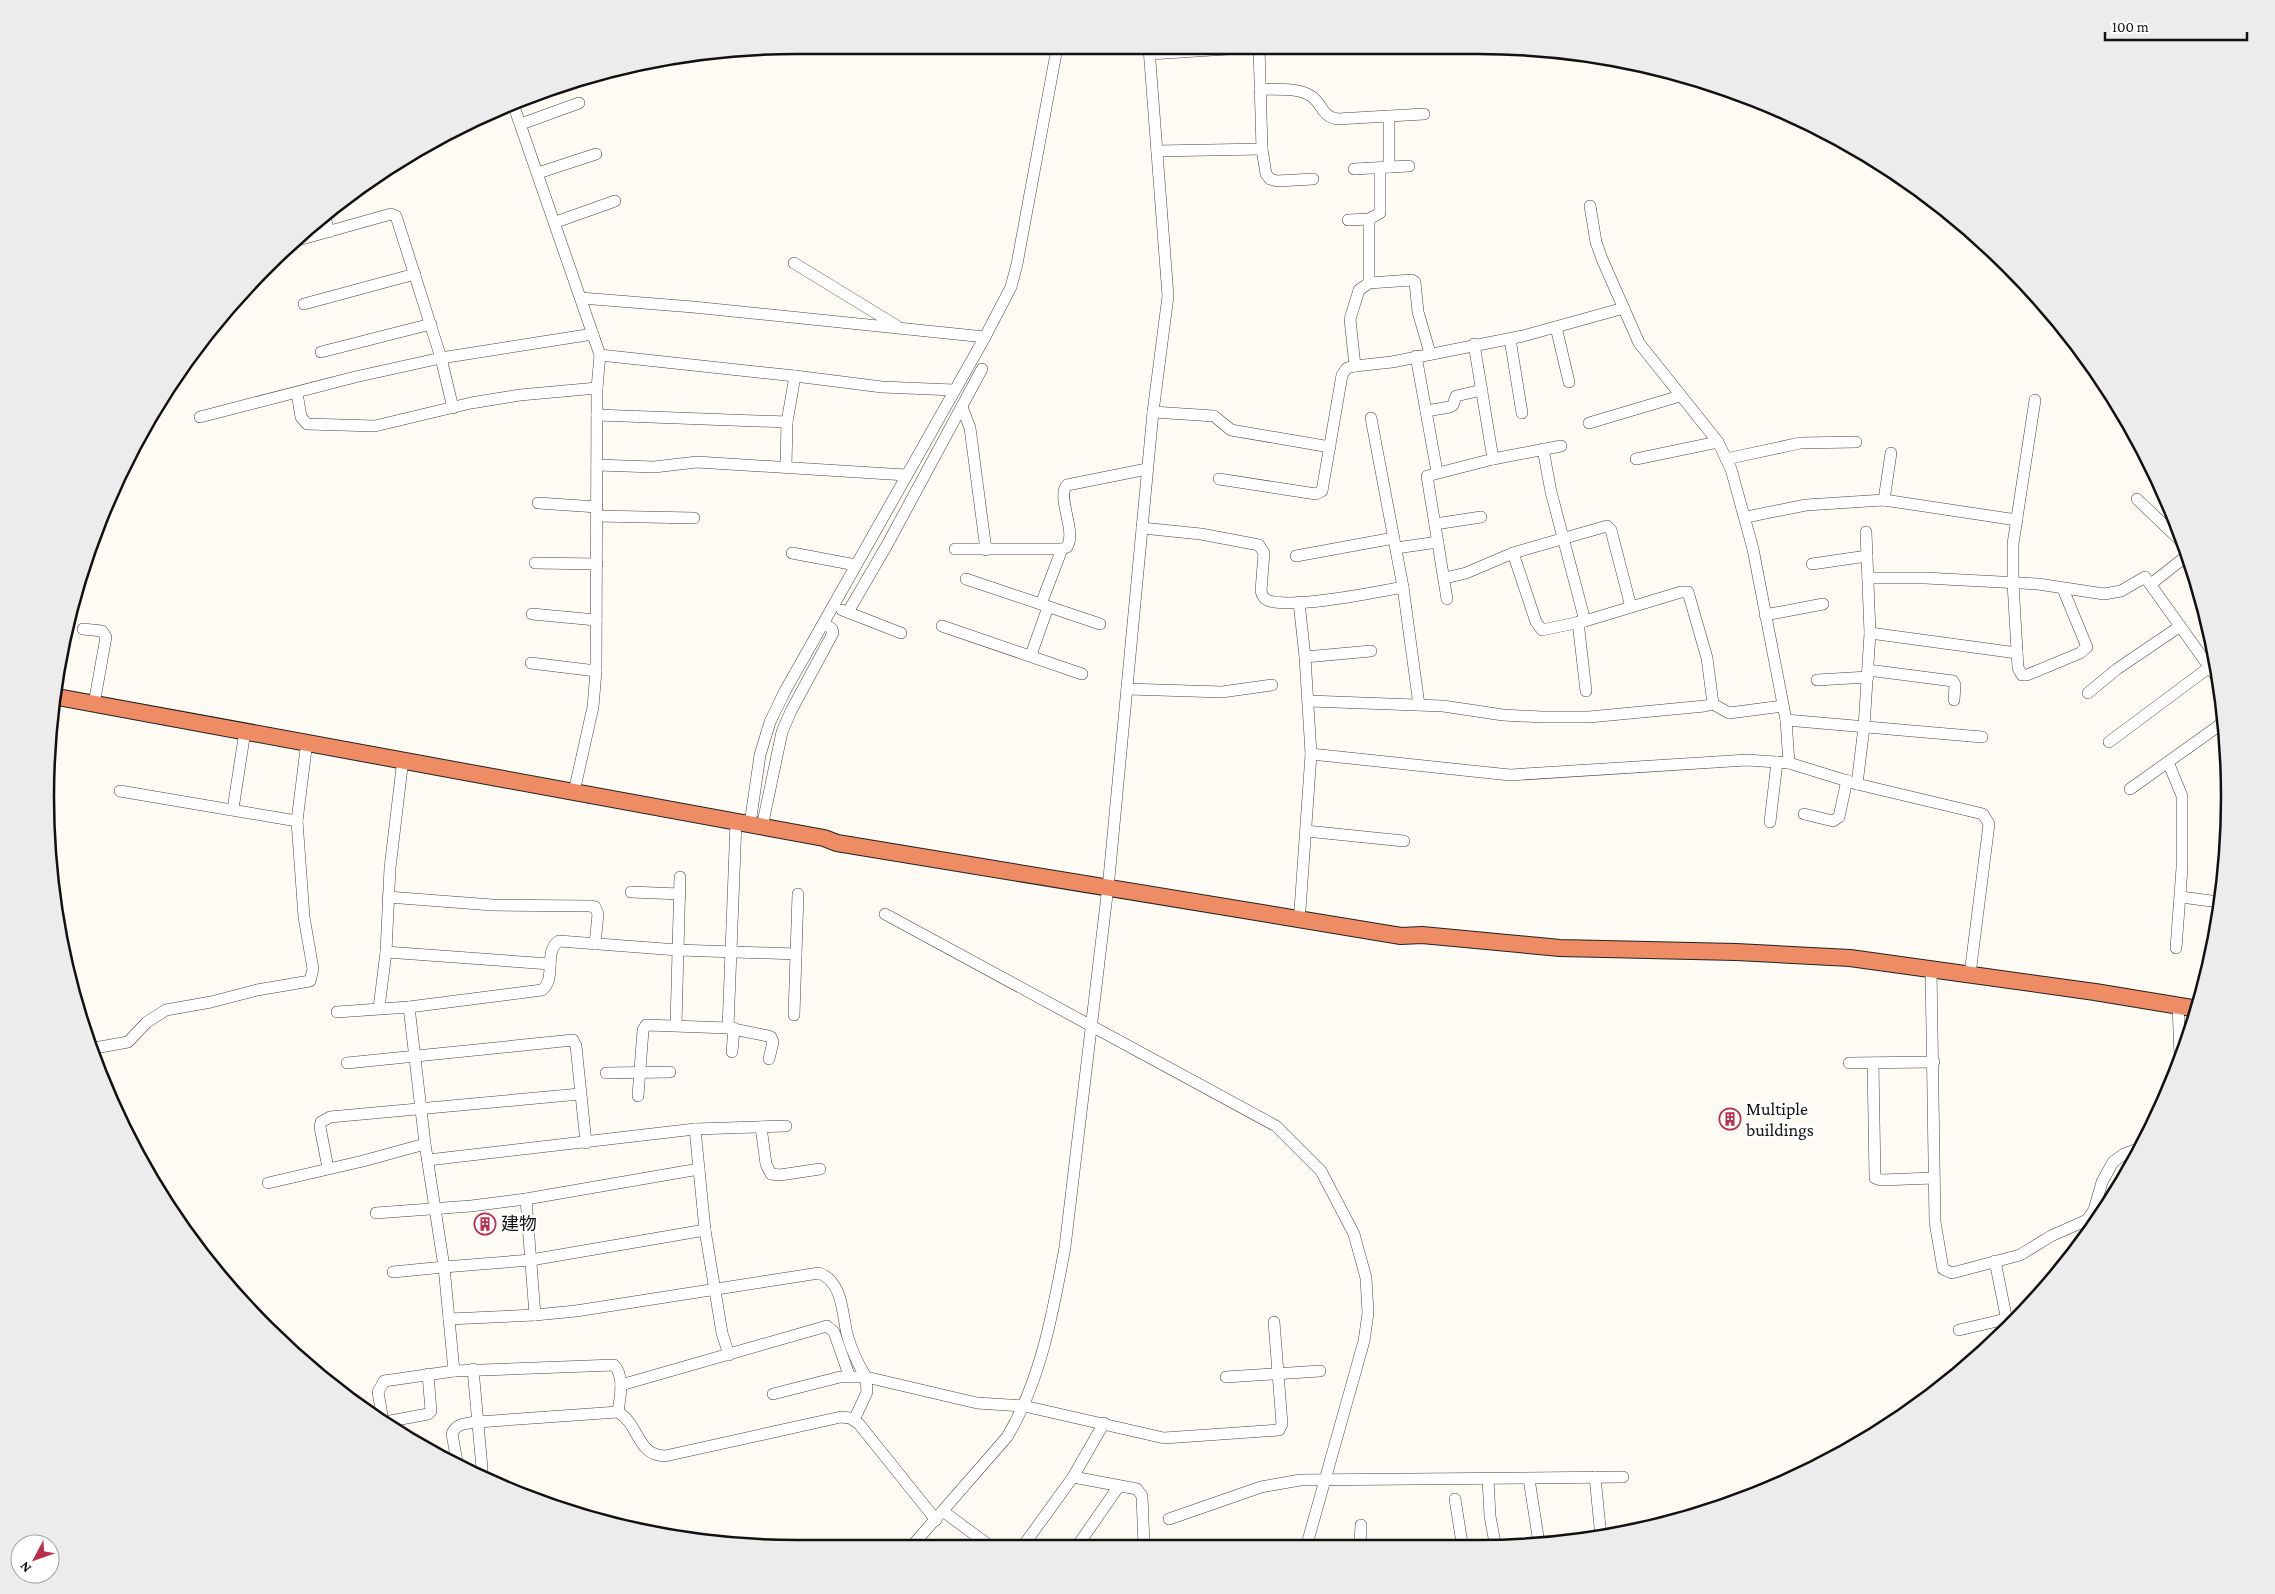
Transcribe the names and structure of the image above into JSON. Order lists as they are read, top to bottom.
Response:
{
  "places": {
    "building": ["Multiple buildings", "建物"]
  },
  "scale_bar": "100 m",
  "north": "bottom left"
}
